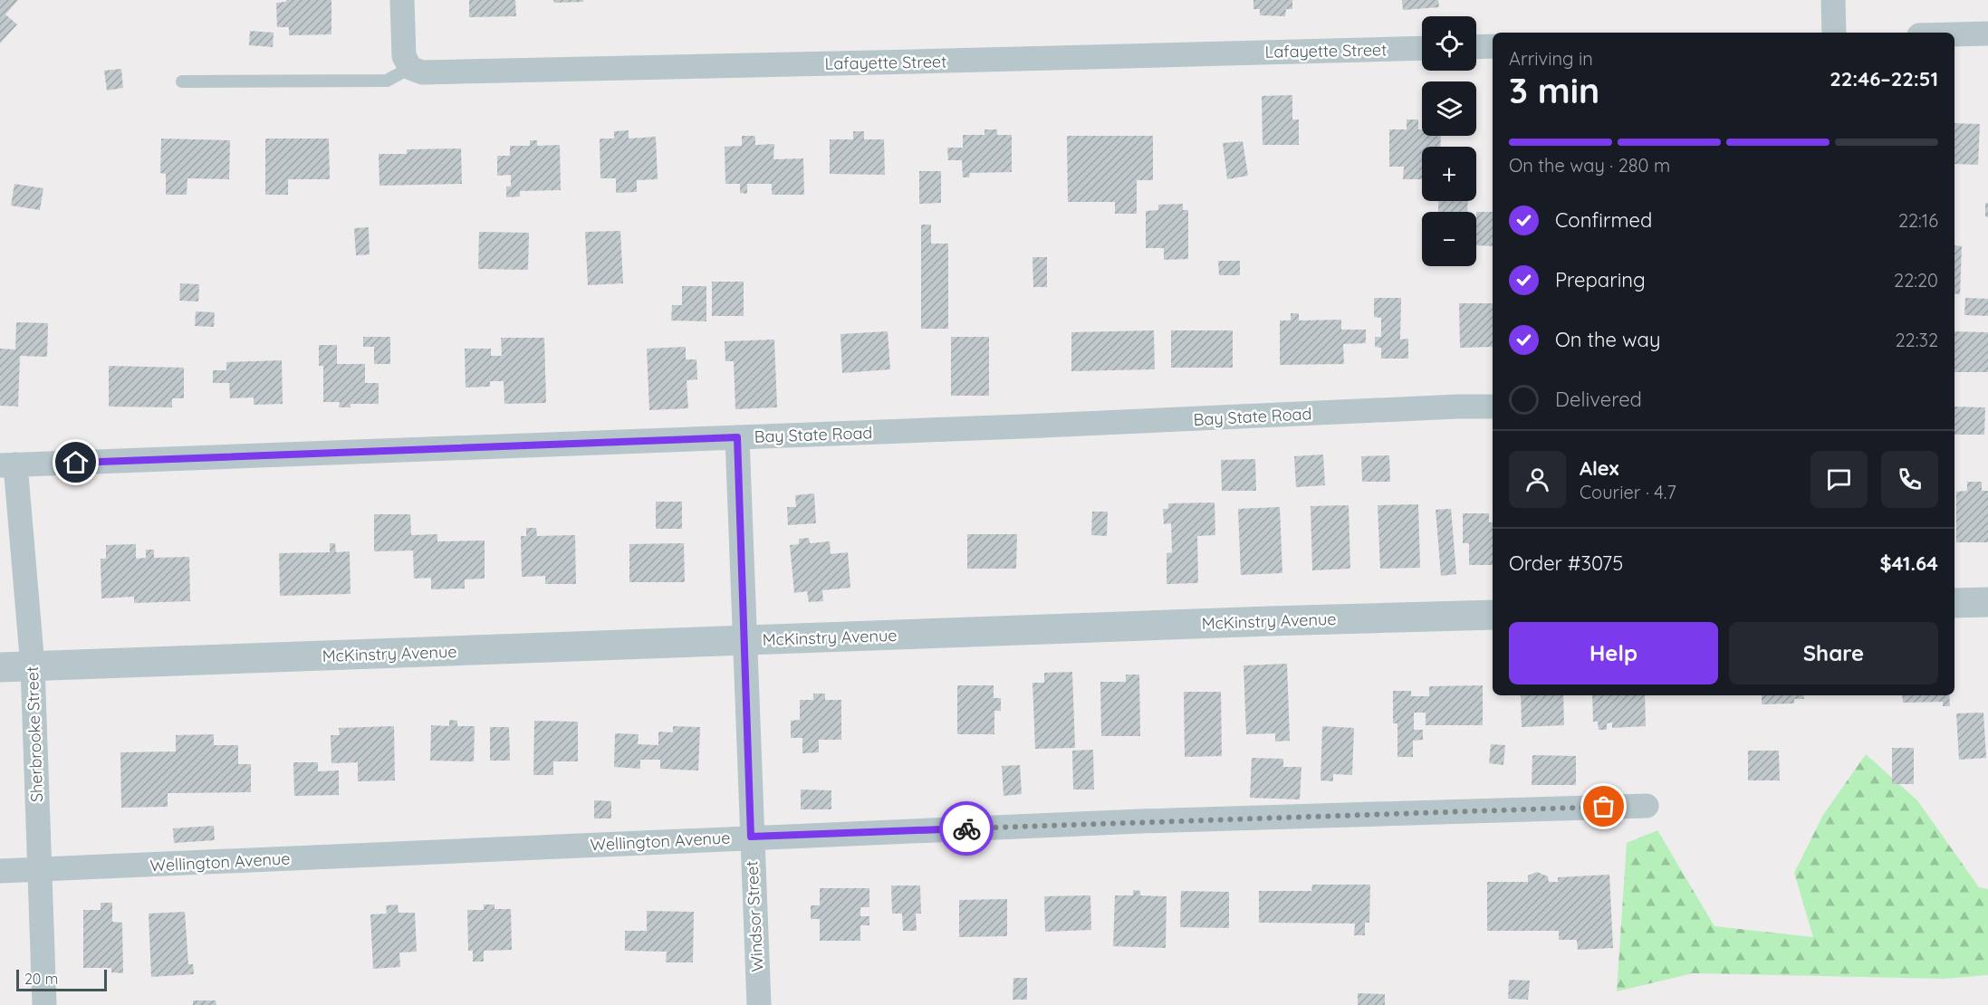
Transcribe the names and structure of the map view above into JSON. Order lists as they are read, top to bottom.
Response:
{
  "streets": {
    "street": [
      "Lafayette Street",
      "Bay State Road",
      "McKinstry Avenue",
      "Sherbrooke Street",
      "Wellington Avenue",
      "Windsor Street"
    ]
  },
  "crossings": [
    ["Bay State Road", "Sherbrooke Street"],
    ["Bay State Road", "Windsor Street"],
    ["McKinstry Avenue", "Sherbrooke Street"],
    ["McKinstry Avenue", "Windsor Street"],
    ["Sherbrooke Street", "Wellington Avenue"],
    ["Wellington Avenue", "Windsor Street"]
  ],
  "scale_bar": "20 m",
  "page": {
    "map_buttons": ["+", "−"],
    "heading": ["3 min", "Arriving in", "22:46–22:51"],
    "panel": [
      "Alex",
      "Courier · 4.7",
      "Order #3075",
      "$41.64"
    ],
    "bar": "On the way · 280 m",
    "list": [
      ["Confirmed", "22:16"],
      ["Preparing", "22:20"],
      ["On the way", "22:32"],
      "Delivered"
    ],
    "buttons": ["Help", "Share"],
    "scale": "20 m"
  }
}
